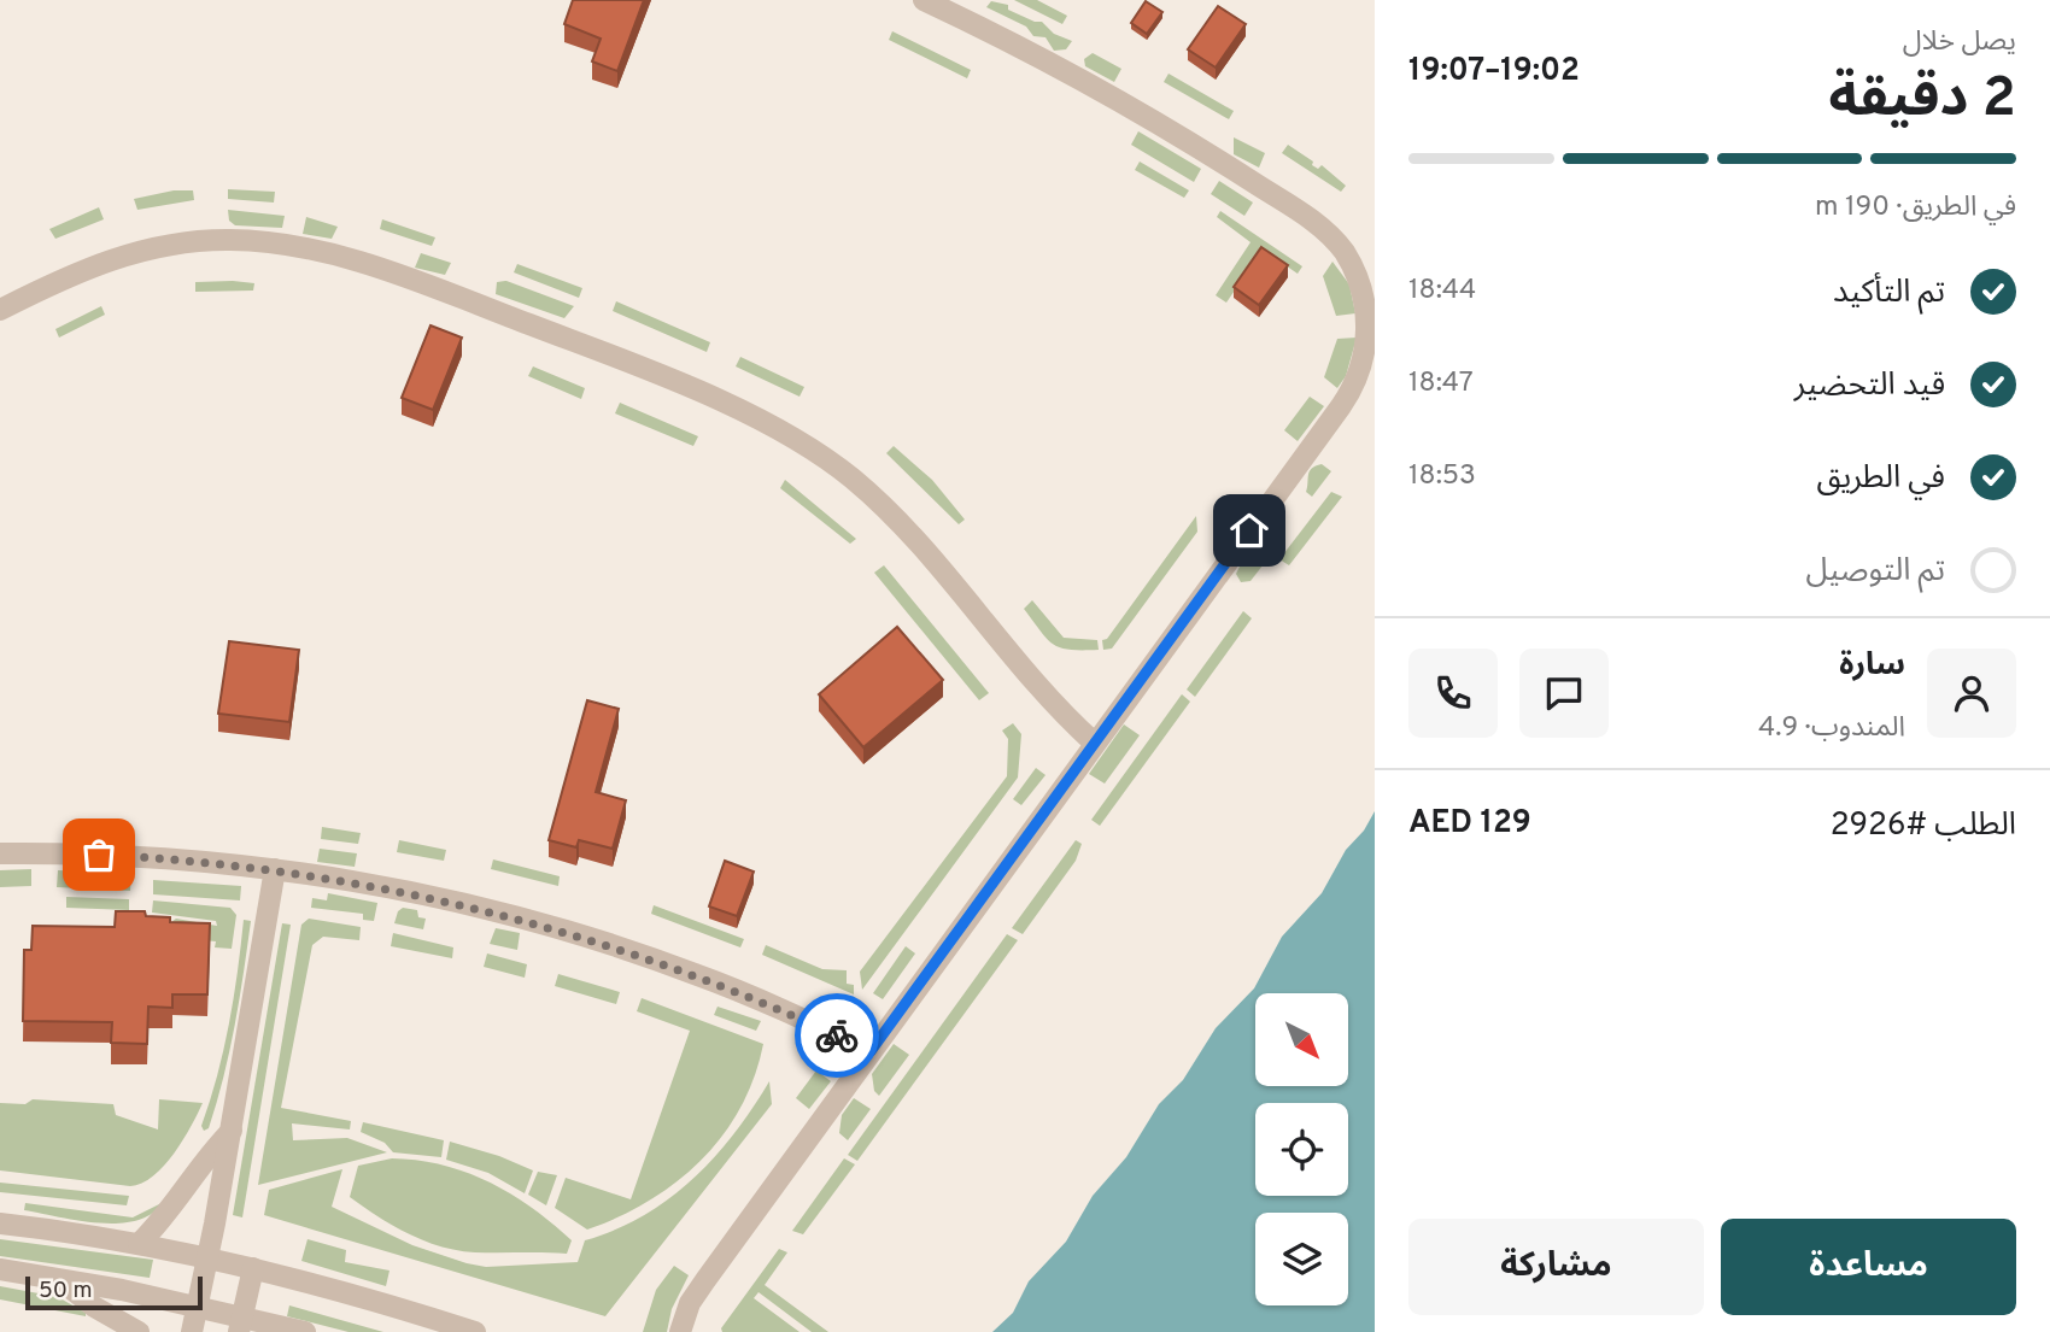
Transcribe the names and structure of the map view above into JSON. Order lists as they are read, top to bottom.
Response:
{
  "scale_bar": "50 m",
  "north": "bottom right",
  "page": {
    "heading": ["2 دقيقة", "يصل خلال", "19:02–19:07"],
    "panel": [
      "سارة",
      "المندوب · 4.9",
      "الطلب #2926",
      "AED 129"
    ],
    "bar": "في الطريق · 190 m",
    "list": [
      ["تم التأكيد", "18:44"],
      ["قيد التحضير", "18:47"],
      ["في الطريق", "18:53"],
      "تم التوصيل"
    ],
    "buttons": ["مساعدة", "مشاركة"],
    "scale": "50 m"
  }
}
